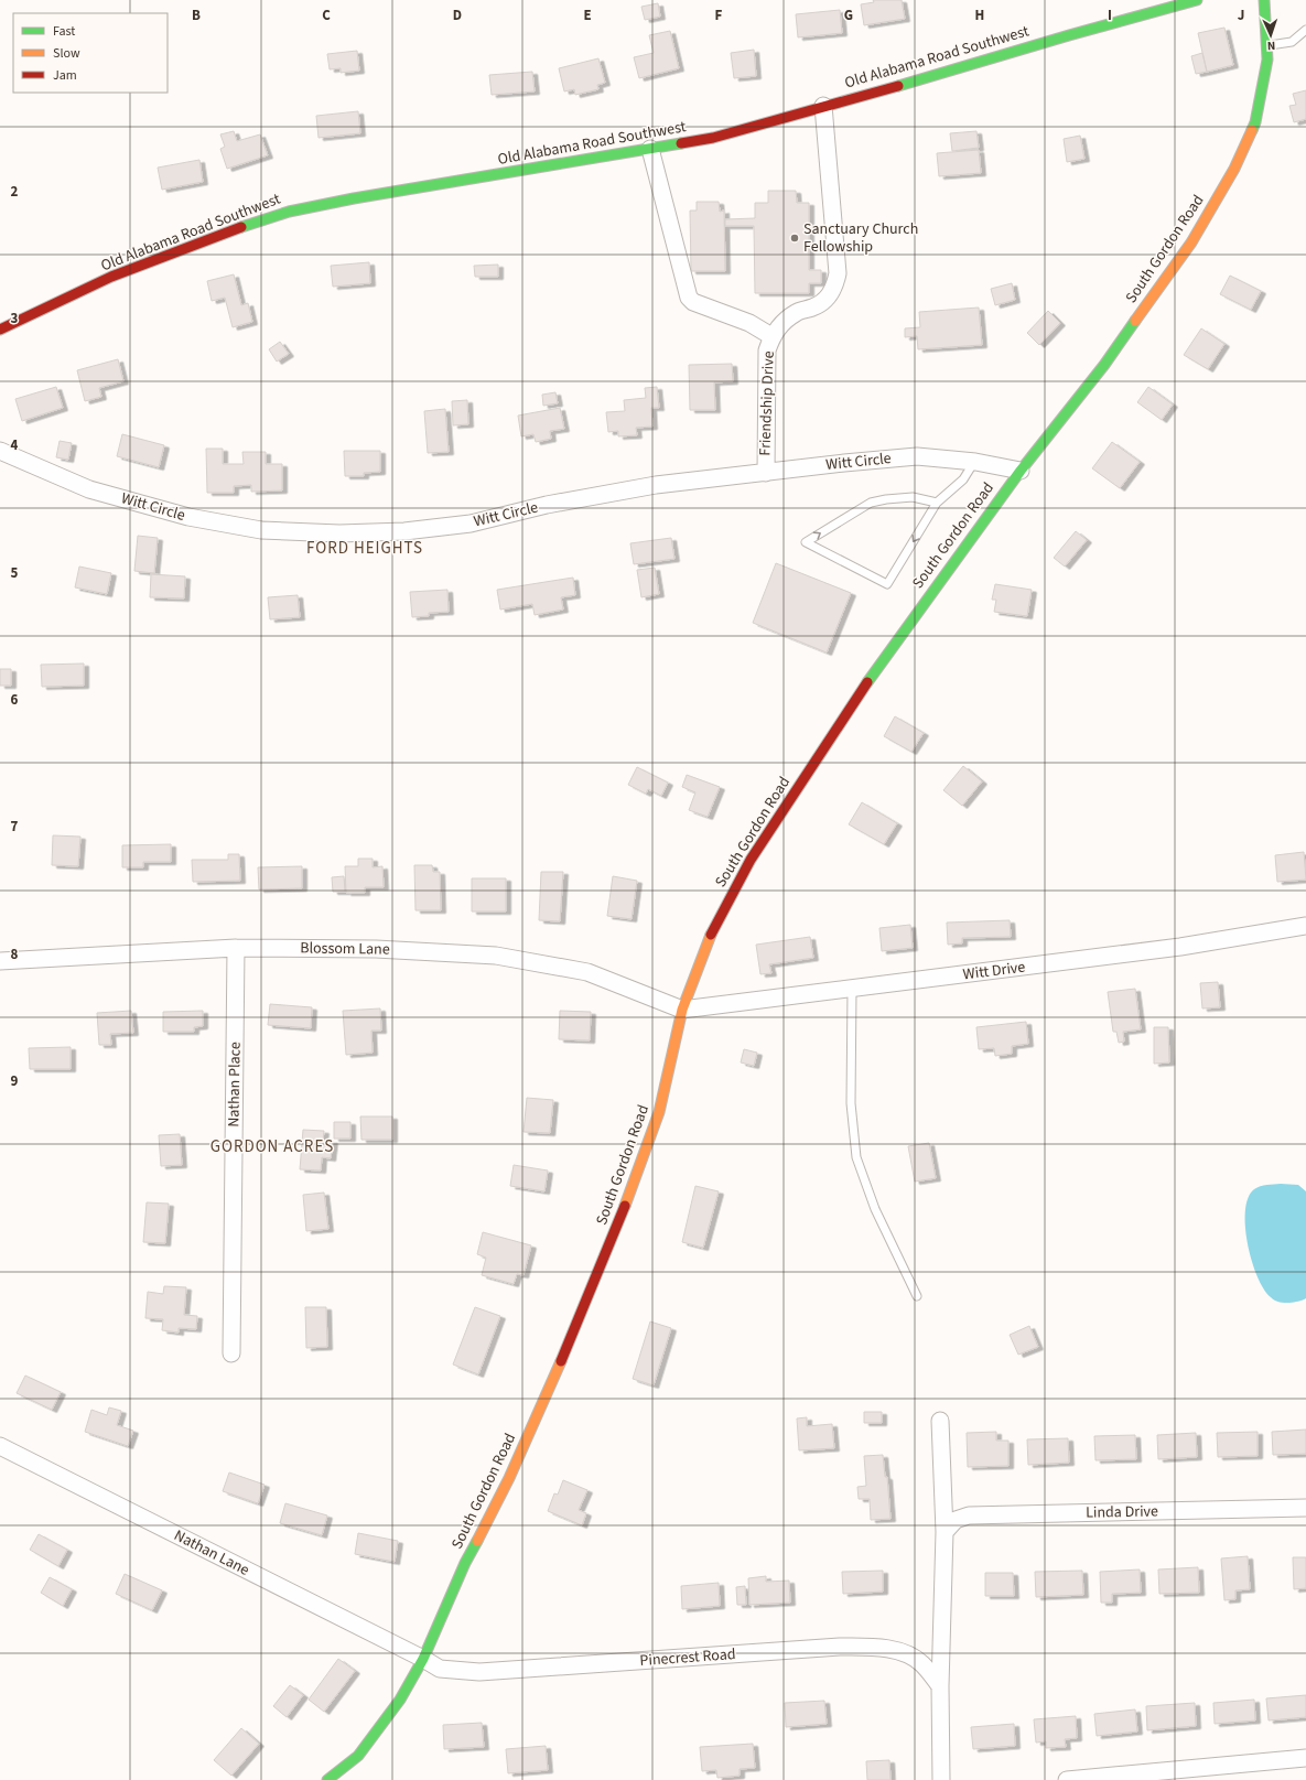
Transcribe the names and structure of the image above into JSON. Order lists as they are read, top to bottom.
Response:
{
  "streets": {
    "street": [
      "Old Alabama Road Southwest",
      "South Gordon Road",
      "Friendship Drive",
      "Witt Circle",
      "Blossom Lane",
      "Witt Drive",
      "Nathan Place",
      "Linda Drive",
      "Nathan Lane",
      "Pinecrest Road"
    ]
  },
  "crossings": [
    ["Old Alabama Road Southwest", "Friendship Drive"],
    ["South Gordon Road", "Witt Circle"],
    ["South Gordon Road", "Blossom Lane"],
    ["South Gordon Road", "Witt Drive"],
    ["South Gordon Road", "Nathan Lane"],
    ["South Gordon Road", "Pinecrest Road"],
    ["Friendship Drive", "Witt Circle"],
    ["Blossom Lane", "Witt Drive"],
    ["Blossom Lane", "Nathan Place"],
    ["Nathan Lane", "Pinecrest Road"]
  ],
  "districts": ["FORD HEIGHTS", "GORDON ACRES"],
  "places": ["Sanctuary Church Fellowship"],
  "legend": ["Fast", "Slow", "Jam"],
  "north": "bottom",
  "grid": {
    "columns": [
      "B",
      "C",
      "D",
      "E",
      "F",
      "G",
      "H",
      "I",
      "J"
    ],
    "rows": [
      "2",
      "3",
      "4",
      "5",
      "6",
      "7",
      "8",
      "9"
    ]
  }
}
